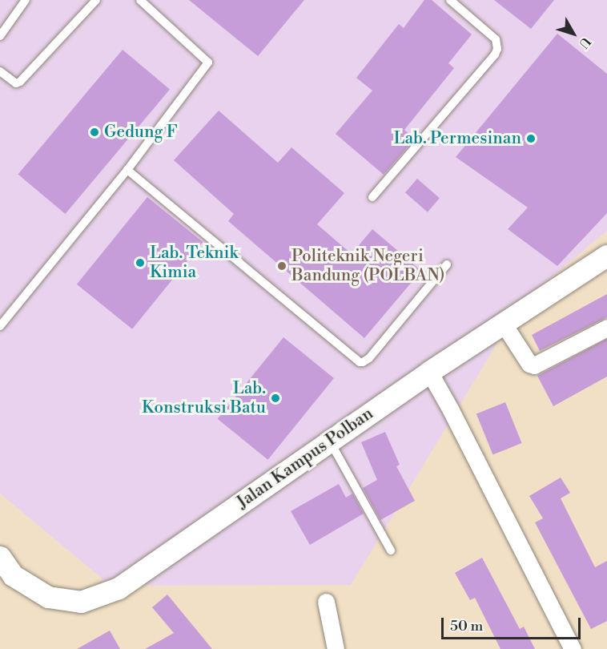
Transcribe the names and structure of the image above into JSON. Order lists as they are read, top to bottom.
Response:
{
  "streets": {
    "street": ["Jalan Kampus Polban"]
  },
  "places": [
    "Gedung F",
    "Lab. Permesinan",
    "Lab. Teknik Kimia",
    "Politeknik Negeri Bandung (POLBAN)",
    "Lab. Konstruksi Batu"
  ],
  "scale_bar": "50 m",
  "north": "bottom right"
}
